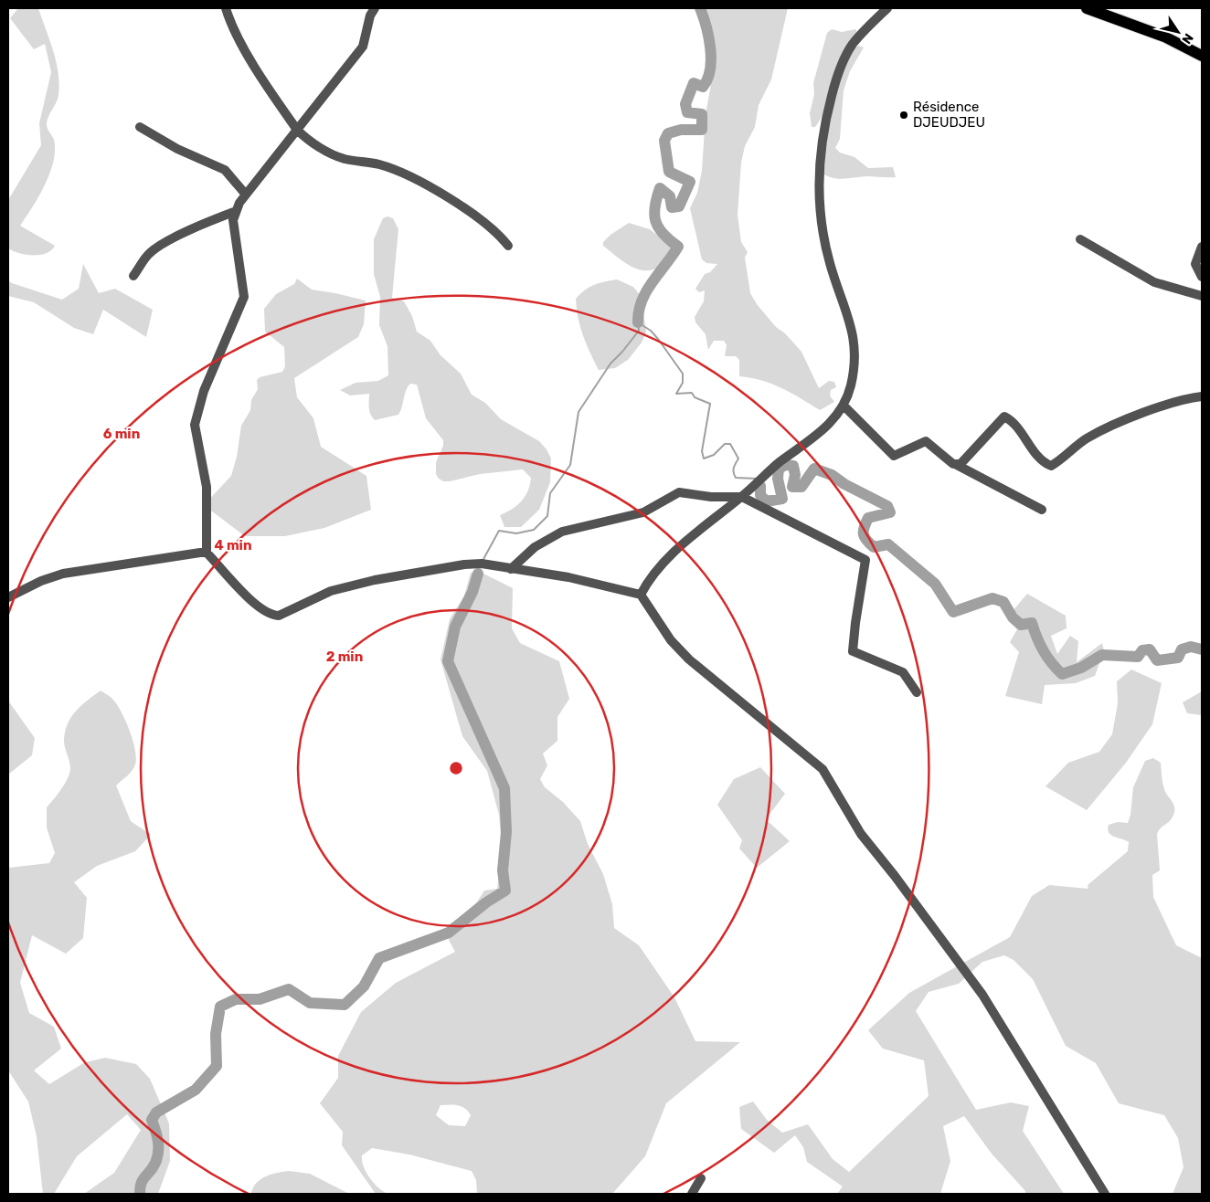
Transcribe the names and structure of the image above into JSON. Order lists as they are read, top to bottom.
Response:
{
  "places": ["Résidence DJEUDJEU"],
  "north": "bottom right",
  "rings": ["6 min", "4 min", "2 min"]
}
